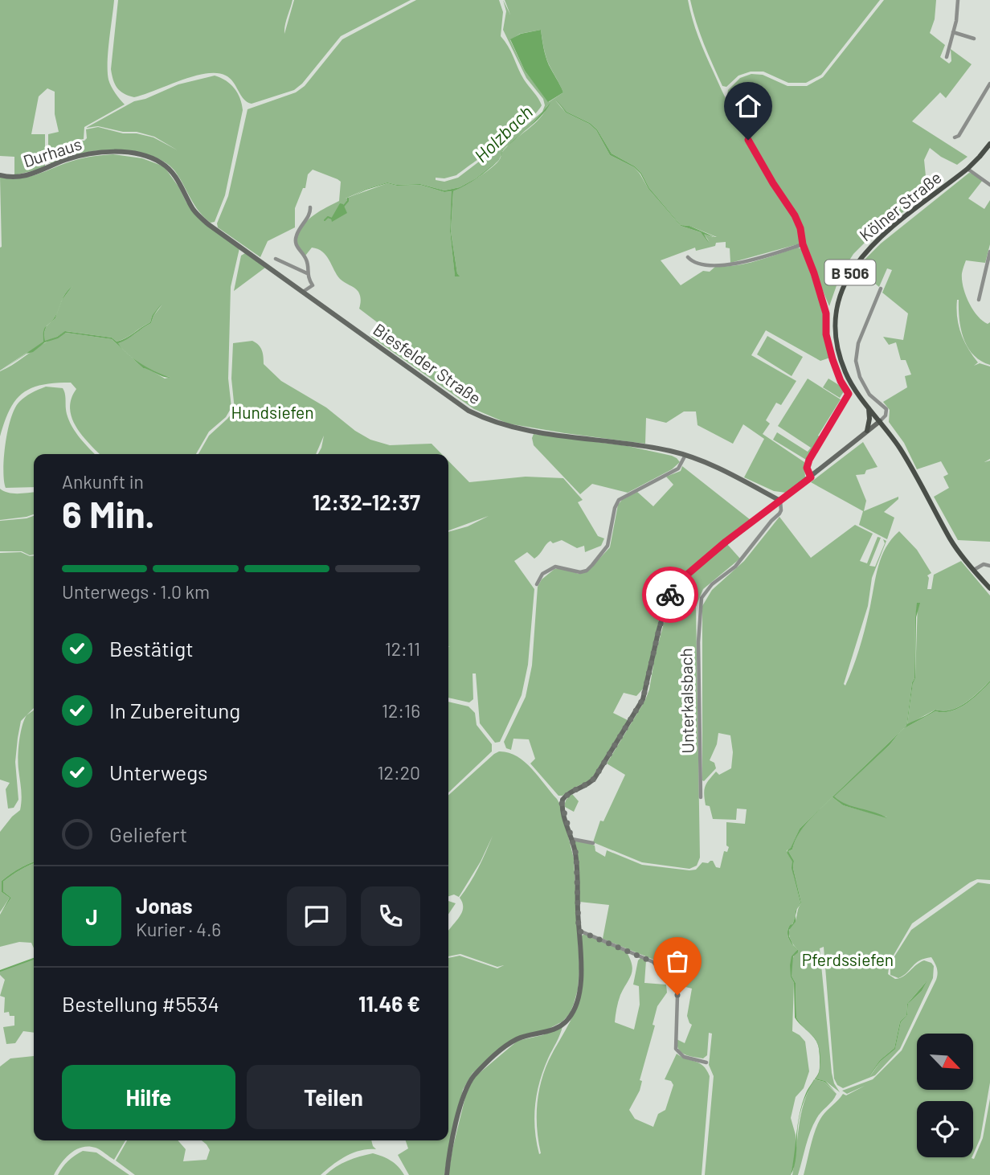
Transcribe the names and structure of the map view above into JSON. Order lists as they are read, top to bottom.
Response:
{
  "streets": {
    "main road": ["Kölner Straße", "B 506"],
    "street": ["Durhaus", "Biesfelder Straße", "Unterkalsbach"]
  },
  "crossings": [
    ["Durhaus", "Biesfelder Straße"],
    ["Biesfelder Straße", "Unterkalsbach"]
  ],
  "water": ["Holzbach"],
  "parks": ["Hundsiefen", "Pferdssiefen"],
  "north": "bottom right",
  "page": {
    "heading": ["6 Min.", "Ankunft in", "12:32–12:37"],
    "panel": [
      "Jonas",
      "Kurier · 4.6",
      "Bestellung #5534",
      "11.46 €"
    ],
    "bar": "Unterwegs · 1.0 km",
    "list": [
      ["Bestätigt", "12:11"],
      ["In Zubereitung", "12:16"],
      ["Unterwegs", "12:20"],
      "Geliefert"
    ],
    "round": "J",
    "buttons": ["Hilfe", "Teilen"]
  }
}
